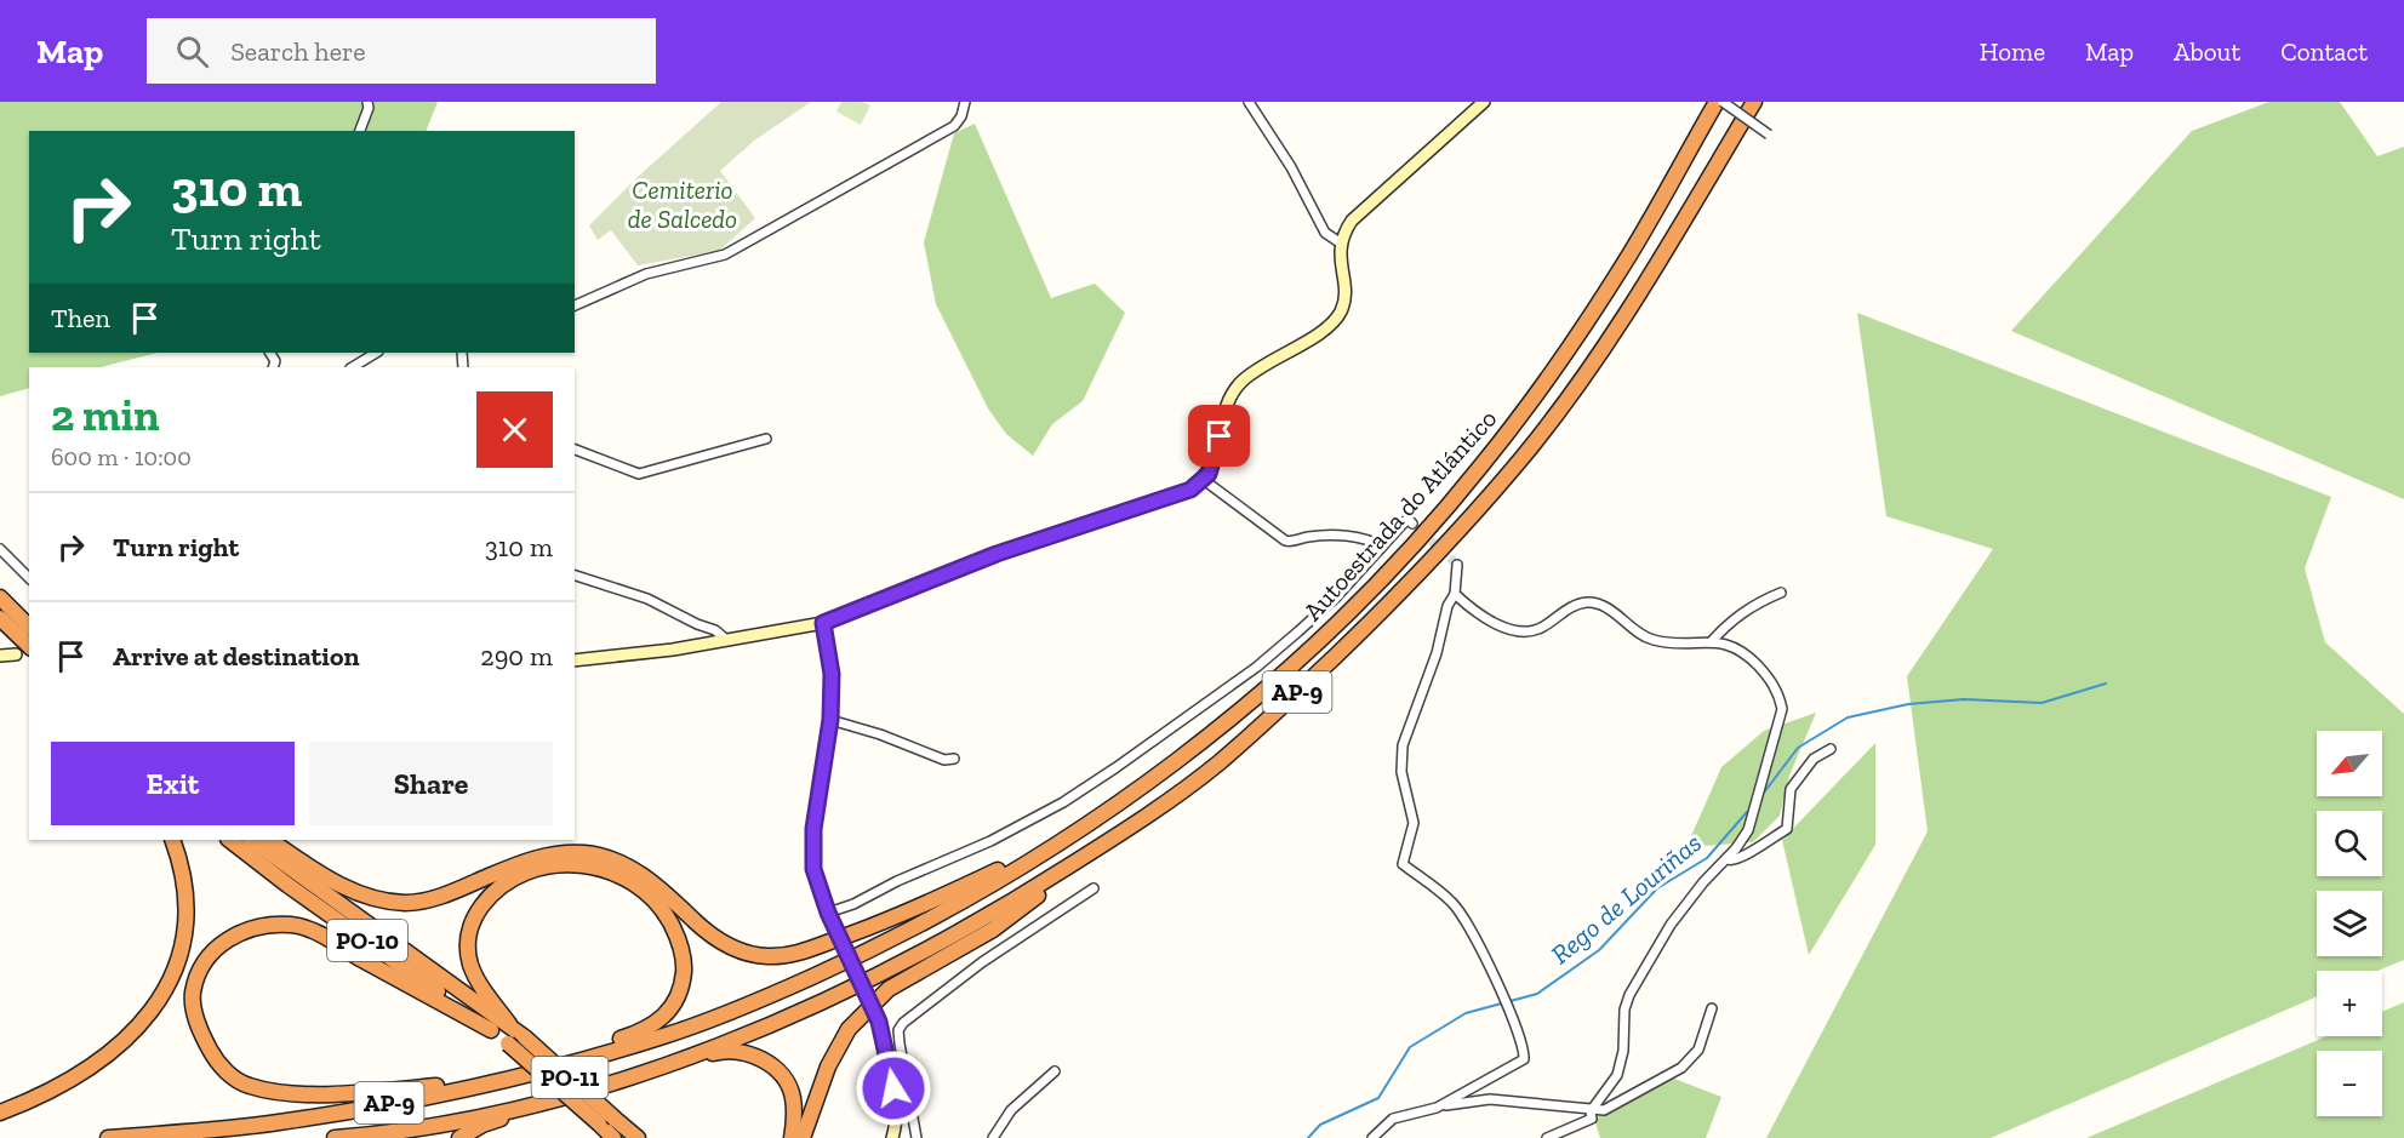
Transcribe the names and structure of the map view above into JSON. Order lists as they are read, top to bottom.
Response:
{
  "streets": {
    "highway": [
      "Autoestrada do Atlántico",
      "AP-9",
      "PO-10",
      "PO-11"
    ]
  },
  "crossings": [
    ["PO-10", "PO-11"]
  ],
  "water": ["Rego de Louriñas"],
  "parks": ["Cemiterio de Salcedo"],
  "north": "bottom left",
  "page": {
    "header": "Map",
    "search": "Search here",
    "nav": [
      "Home",
      "Map",
      "About",
      "Contact"
    ],
    "turn": ["310 m", "Turn right"],
    "then": "Then",
    "heading": ["2 min", "600 m · 10:00"],
    "list": [
      {
        "name": "Turn right",
        "value": "310 m"
      },
      {
        "name": "Arrive at destination",
        "value": "290 m"
      }
    ],
    "buttons": ["Exit", "Share"],
    "map_buttons": ["+", "−"]
  }
}
